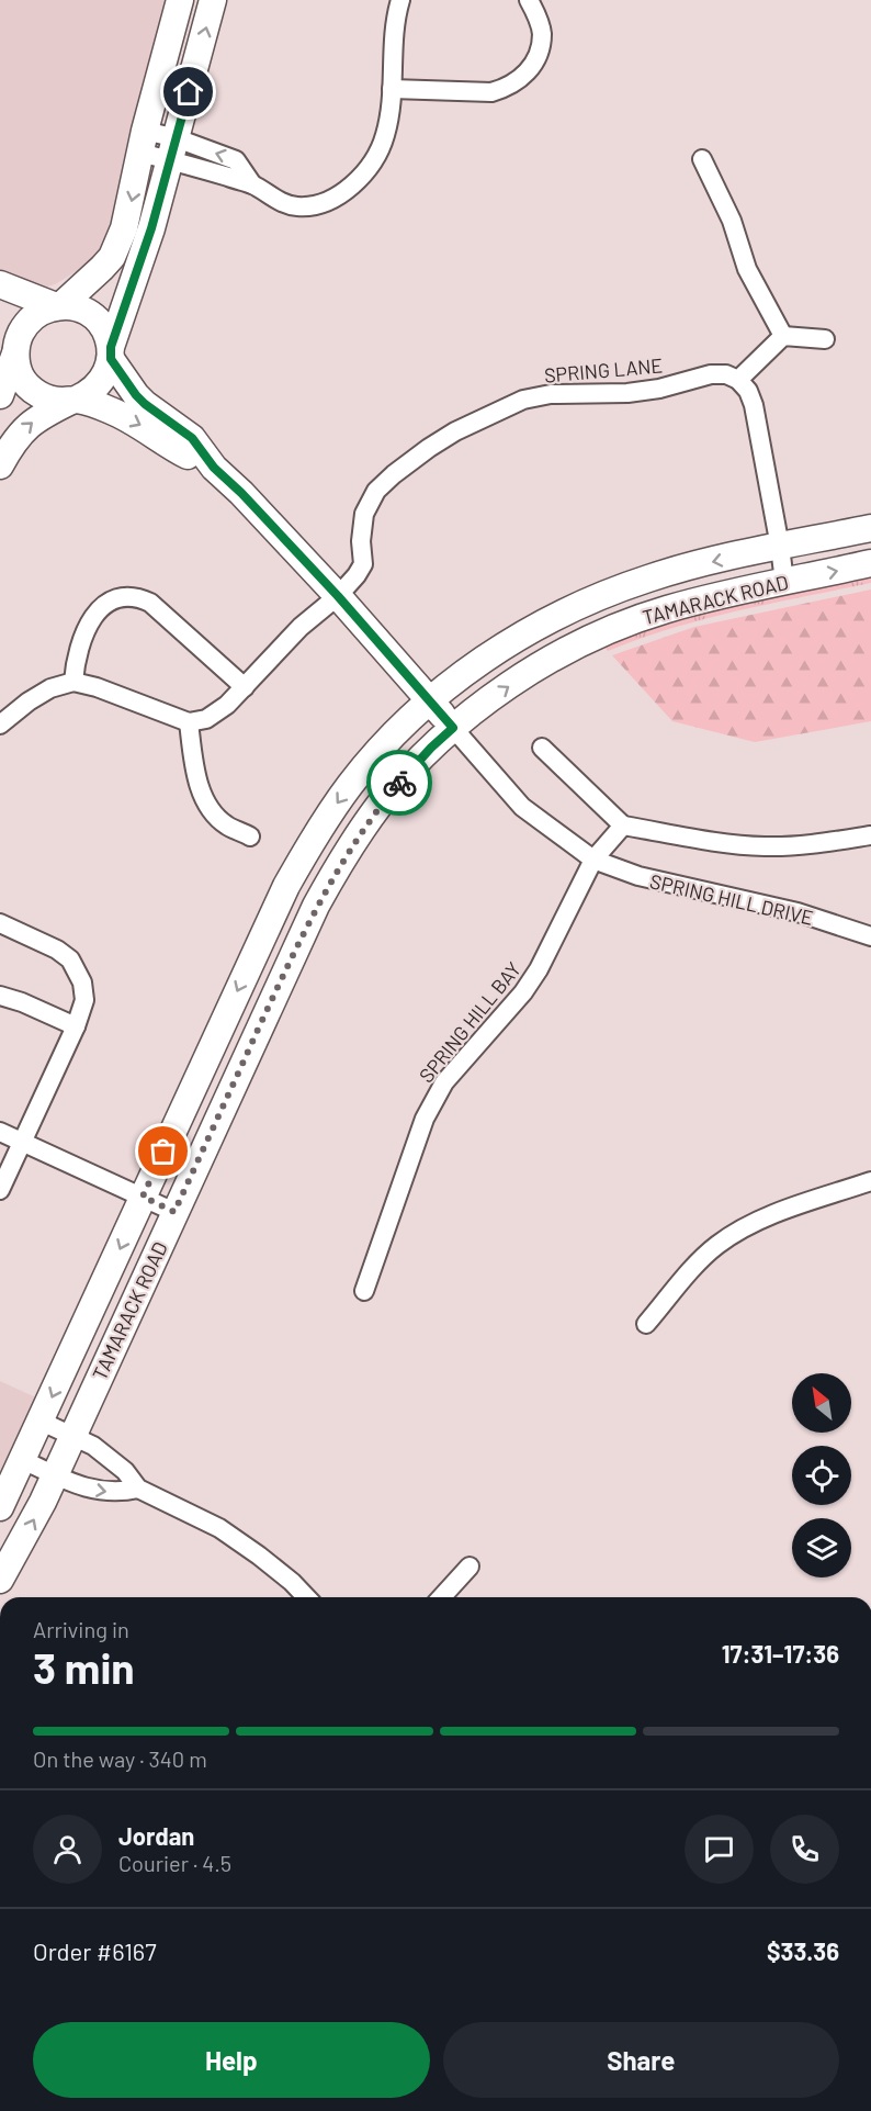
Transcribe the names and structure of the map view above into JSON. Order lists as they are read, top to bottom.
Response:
{
  "streets": {
    "street": [
      "SPRING LANE",
      "TAMARACK ROAD",
      "SPRING HILL DRIVE",
      "SPRING HILL BAY"
    ]
  },
  "crossings": [
    ["SPRING LANE", "SPRING HILL DRIVE"],
    ["TAMARACK ROAD", "SPRING HILL DRIVE"],
    ["SPRING HILL DRIVE", "SPRING HILL BAY"]
  ],
  "north": "top left",
  "page": {
    "heading": ["3 min", "Arriving in", "17:31–17:36"],
    "panel": [
      "Jordan",
      "Courier · 4.5",
      "Order #6167",
      "$33.36"
    ],
    "bar": "On the way · 340 m",
    "buttons": ["Help", "Share"]
  }
}
